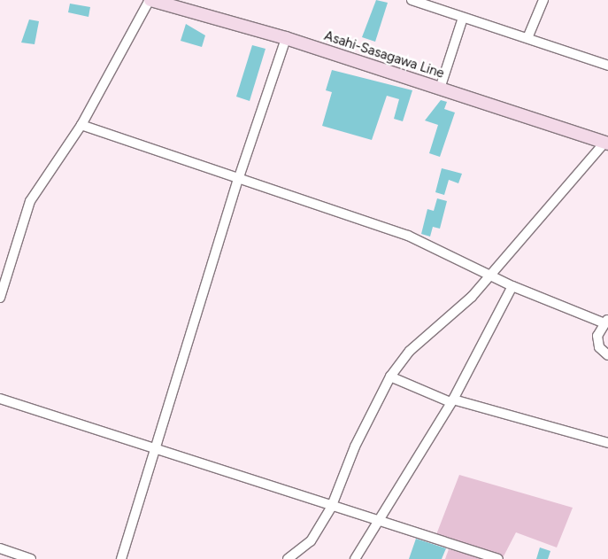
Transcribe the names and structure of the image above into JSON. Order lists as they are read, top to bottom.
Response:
{
  "streets": {
    "main road": ["Asahi-Sasagawa Line"]
  }
}
